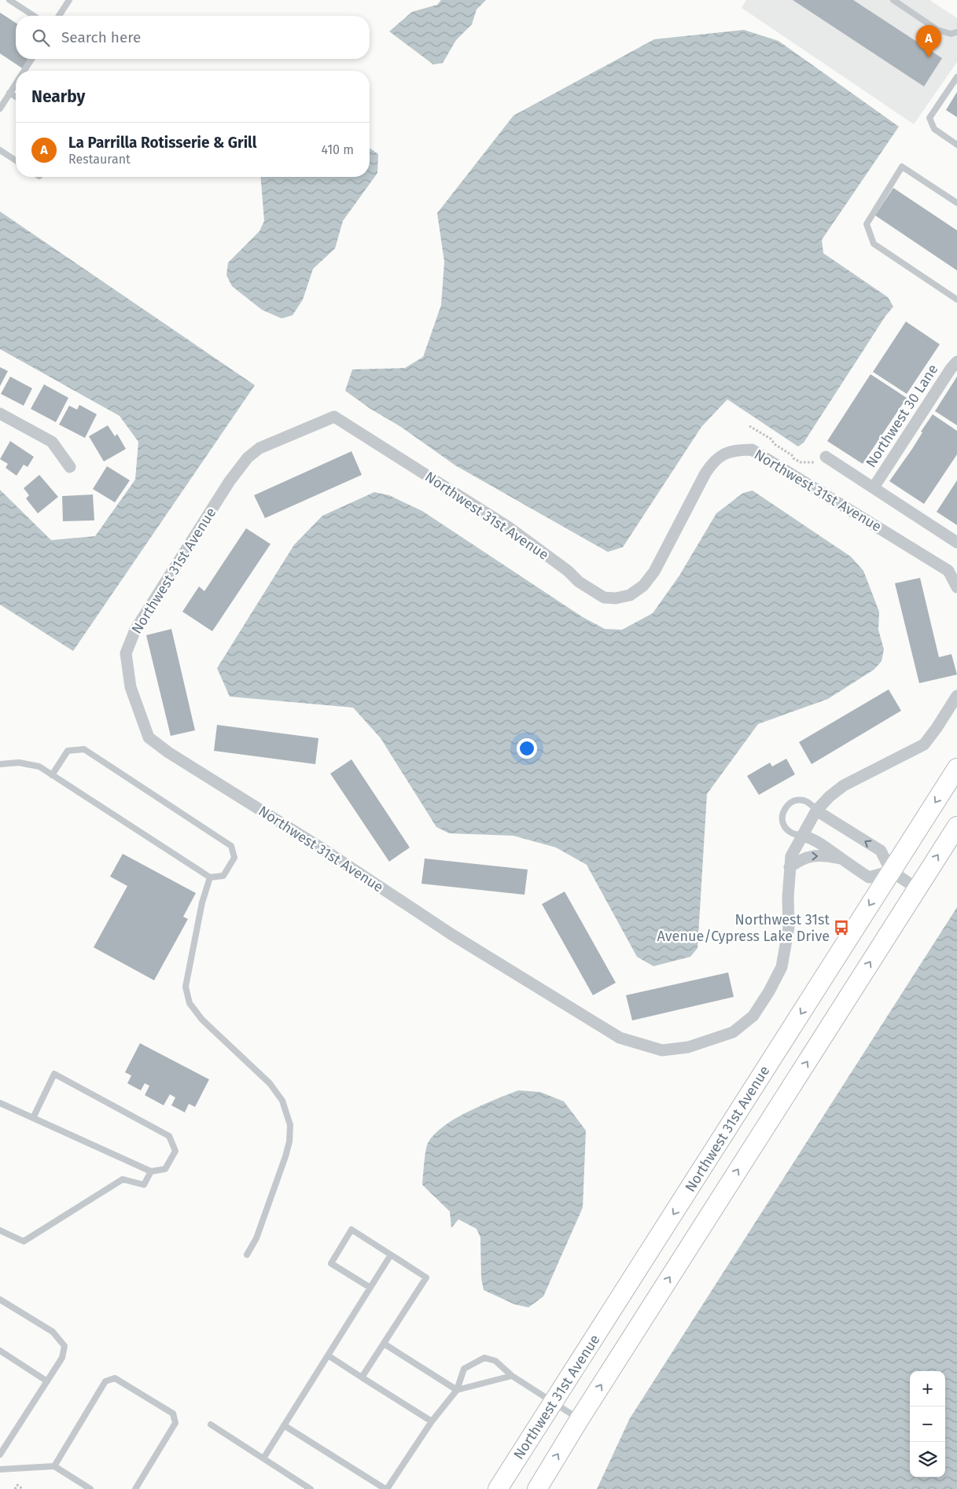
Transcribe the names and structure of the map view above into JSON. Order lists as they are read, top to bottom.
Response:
{
  "streets": {
    "main road": ["Northwest 31st Avenue"],
    "street": ["Northwest 30 Lane"]
  },
  "places": {
    "bus stop": ["Northwest 31st Avenue/Cypress Lake Drive"]
  },
  "page": {
    "search": "Search here",
    "pins": "A",
    "heading": "Nearby",
    "list": [
      {
        "mark": "A",
        "name": "La Parrilla Rotisserie & Grill",
        "note": "Restaurant",
        "value": "410 m"
      }
    ],
    "map_buttons": ["+", "−"]
  }
}
